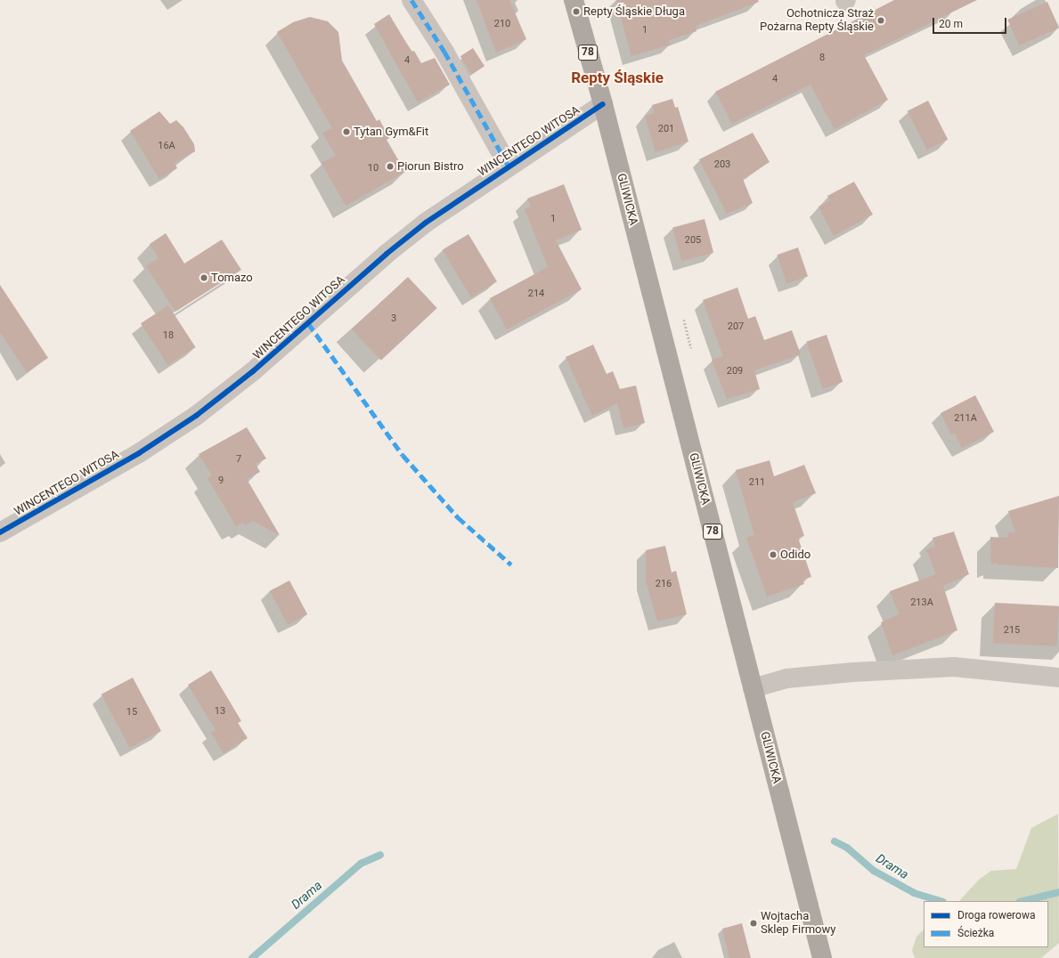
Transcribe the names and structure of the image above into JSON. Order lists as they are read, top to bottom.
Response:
{
  "streets": {
    "main road": ["78", "GLIWICKA"],
    "street": ["WINCENTEGO WITOSA"]
  },
  "crossings": [
    ["WINCENTEGO WITOSA", "GLIWICKA"]
  ],
  "districts": ["Repty Śląskie"],
  "water": ["Drama"],
  "places": [
    "Repty Śląskie Długa",
    "Ochotnicza Straż Pożarna Repty Śląskie",
    "Tytan Gym&Fit",
    "Piorun Bistro",
    "Tomazo",
    "Odido",
    "Wojtacha Sklep Firmowy"
  ],
  "house_numbers": [
    "210",
    "1",
    "8",
    "4",
    "4",
    "201",
    "16A",
    "203",
    "10",
    "1",
    "205",
    "214",
    "3",
    "207",
    "18",
    "209",
    "211A",
    "7",
    "9",
    "211",
    "216",
    "213A",
    "215",
    "13",
    "15"
  ],
  "legend": ["Droga rowerowa", "Ścieżka"],
  "scale_bar": "20 m"
}
